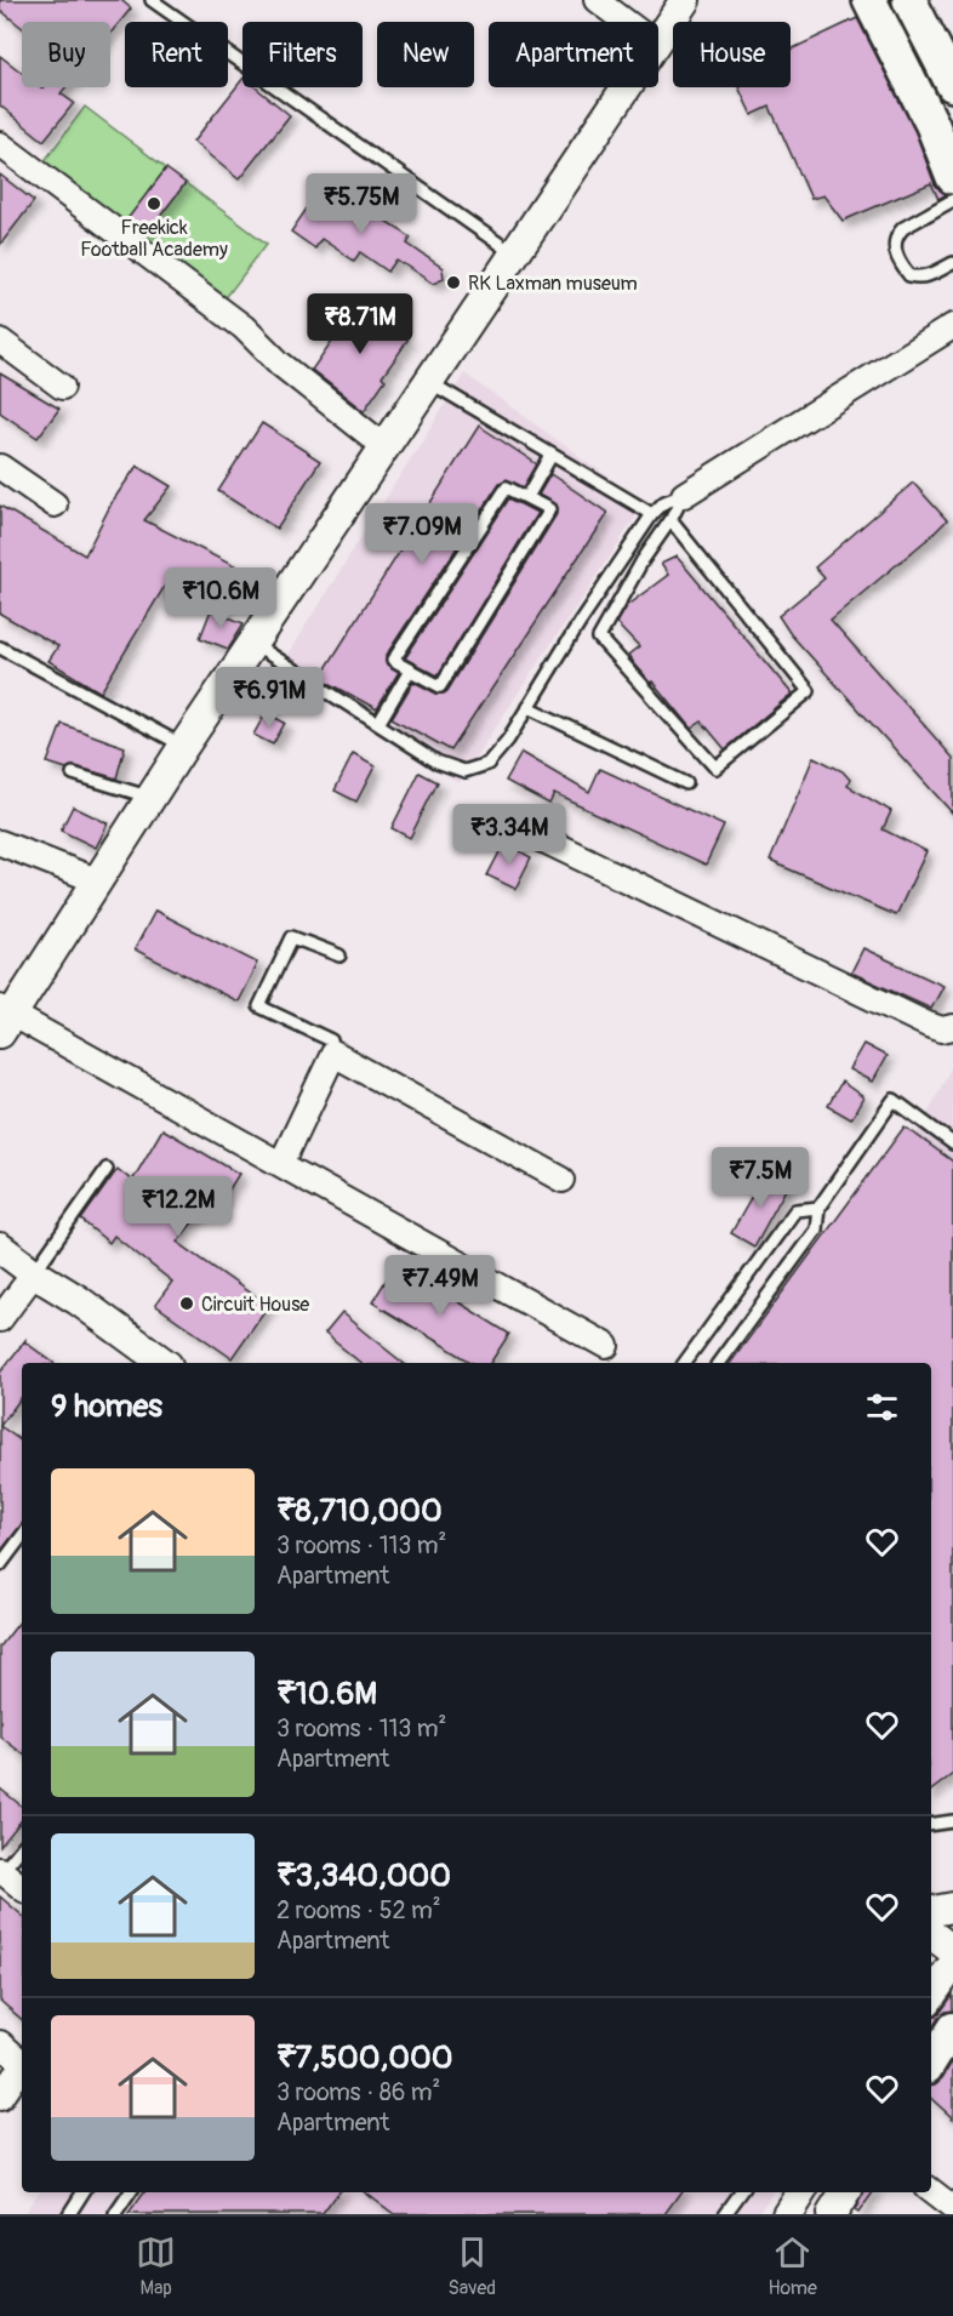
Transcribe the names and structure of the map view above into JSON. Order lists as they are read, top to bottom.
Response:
{
  "places": ["Freekick Football Academy", "RK Laxman museum", "Circuit House"],
  "page": {
    "chip": [
      "Buy",
      "Rent",
      "Filters",
      "New",
      "Apartment",
      "House"
    ],
    "price": [
      "₹5.75M",
      "₹8.71M",
      "₹7.09M",
      "₹10.6M",
      "₹6.91M",
      "₹3.34M",
      "₹7.5M",
      "₹12.2M",
      "₹7.49M"
    ],
    "heading": "9 homes",
    "list": [
      {
        "name": "₹8,710,000",
        "note": "3 rooms · 113 m² · Apartment"
      },
      {
        "name": "₹10.6M",
        "note": "3 rooms · 113 m² · Apartment"
      },
      {
        "name": "₹3,340,000",
        "note": "2 rooms · 52 m² · Apartment"
      },
      {
        "name": "₹7,500,000",
        "note": "3 rooms · 86 m² · Apartment"
      }
    ],
    "tabs": ["Map", "Saved", "Home"]
  }
}
